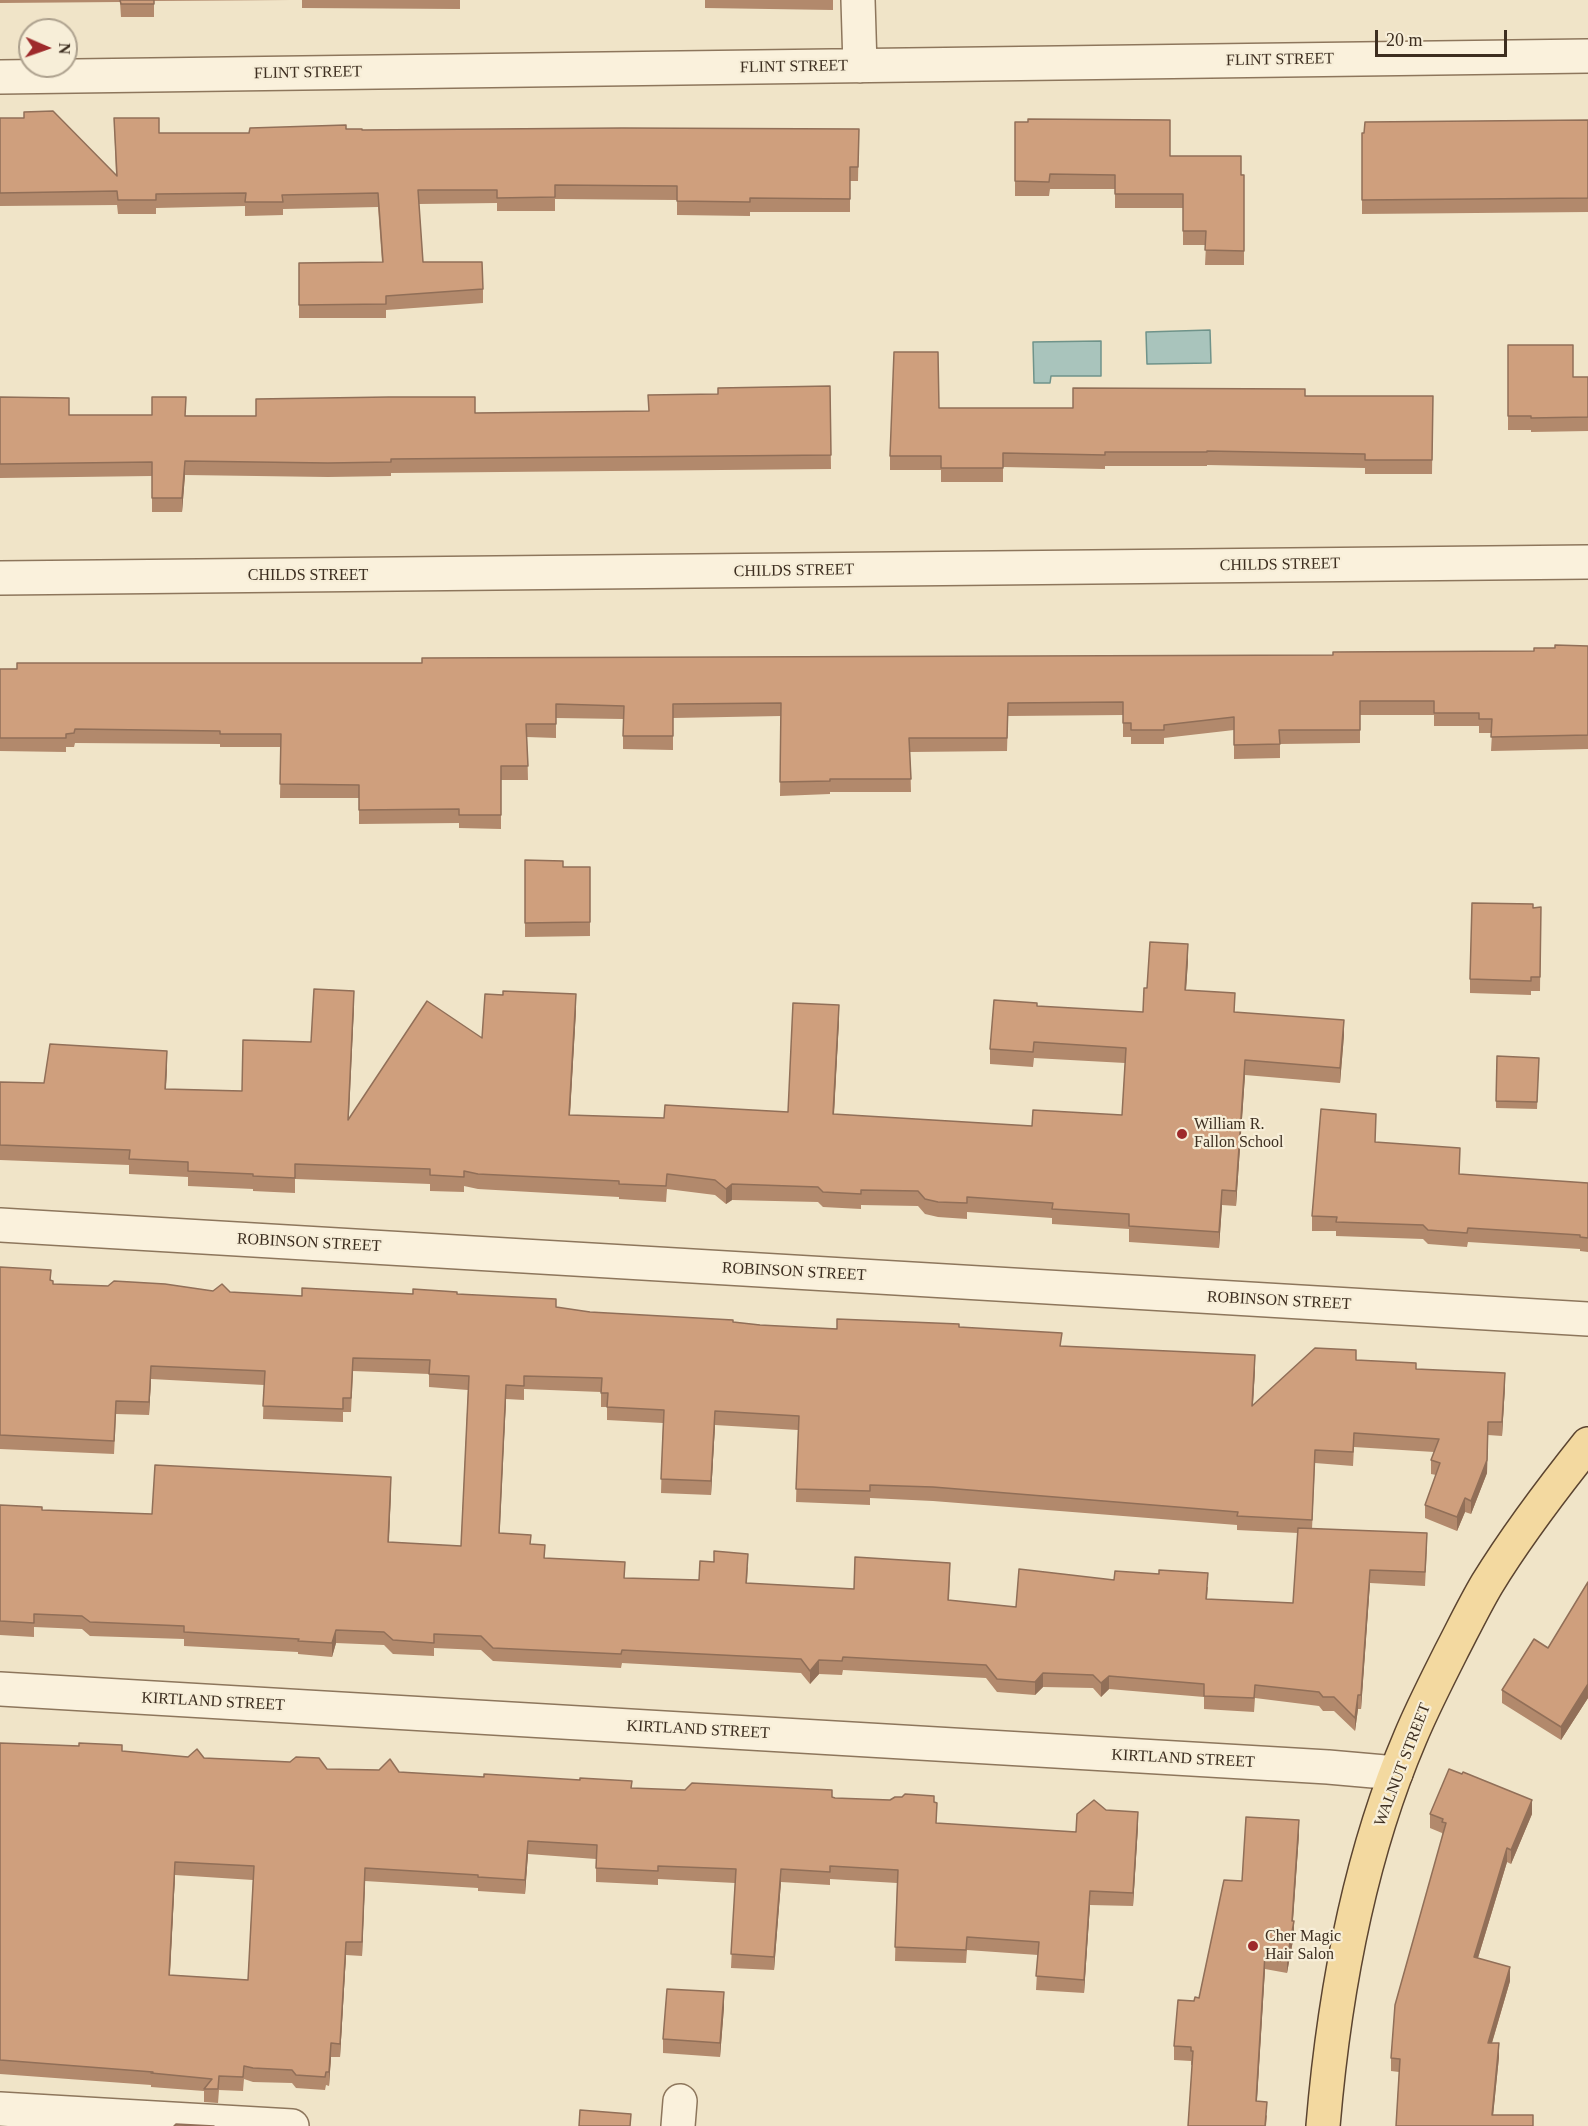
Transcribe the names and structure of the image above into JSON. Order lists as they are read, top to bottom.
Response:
{
  "streets": {
    "main road": ["WALNUT STREET"],
    "street": [
      "FLINT STREET",
      "CHILDS STREET",
      "ROBINSON STREET",
      "KIRTLAND STREET"
    ]
  },
  "crossings": [
    ["KIRTLAND STREET", "WALNUT STREET"]
  ],
  "places": ["William R. Fallon School", "Cher Magic Hair Salon"],
  "scale_bar": "20 m",
  "north": "right"
}
